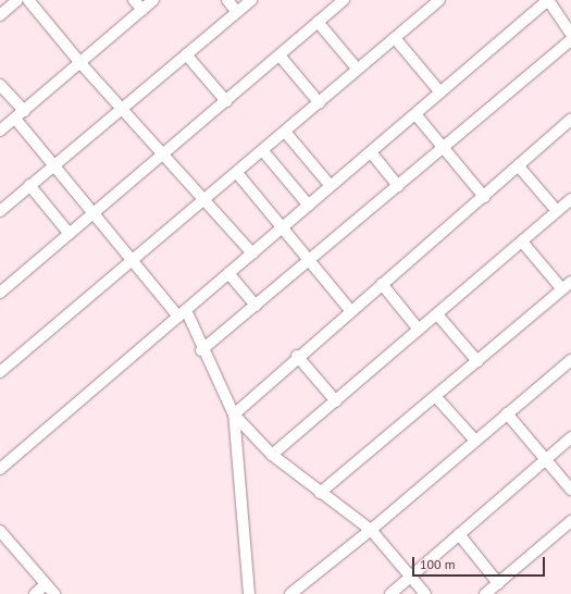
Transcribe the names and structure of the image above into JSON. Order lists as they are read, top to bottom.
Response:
{
  "scale_bar": "100 m"
}
